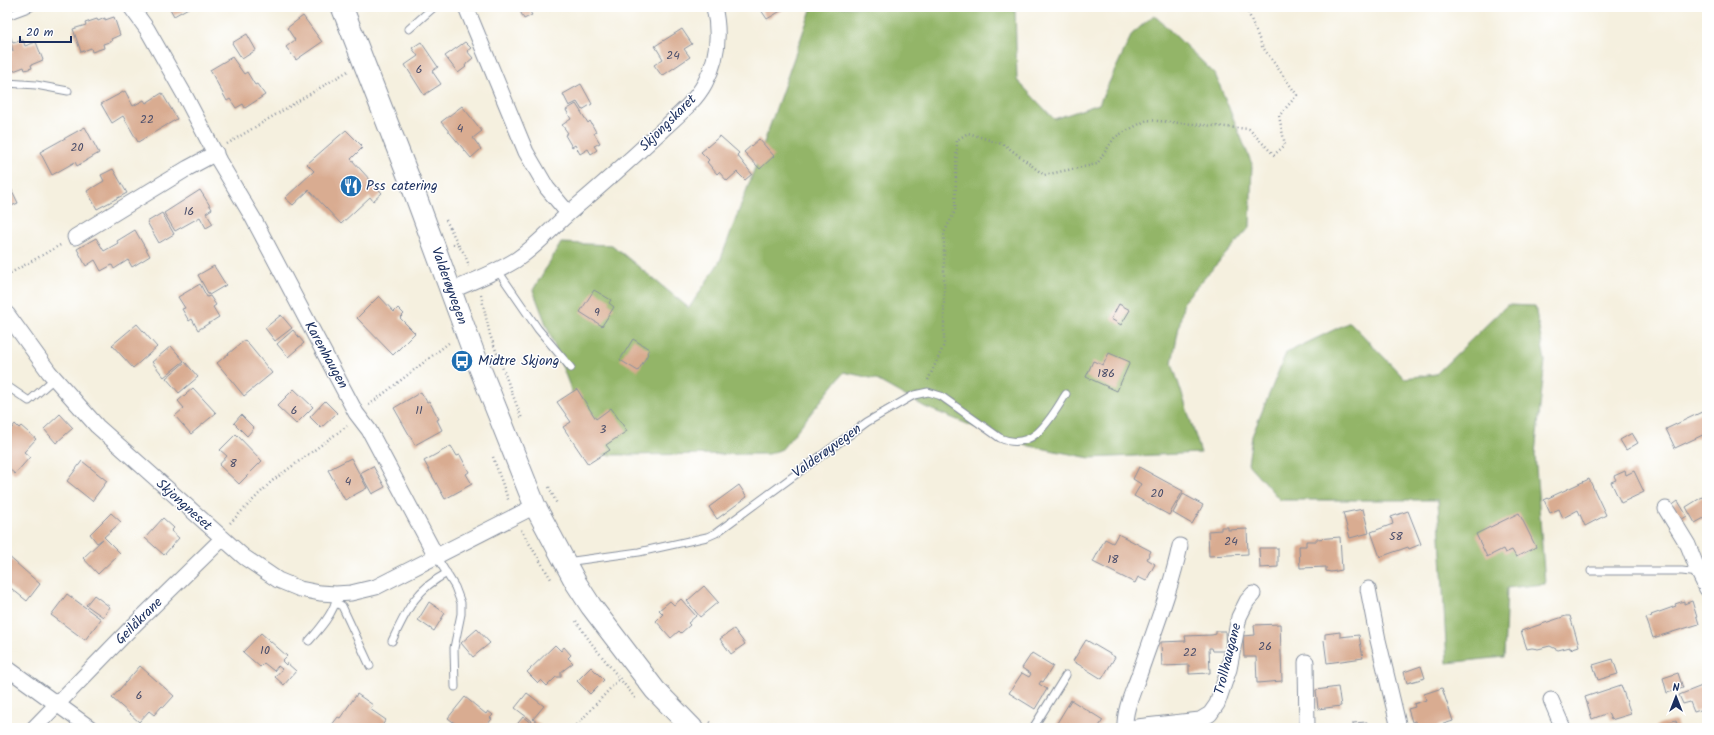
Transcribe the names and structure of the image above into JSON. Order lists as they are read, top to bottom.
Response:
{
  "streets": {
    "main road": ["Valderøyvegen"],
    "street": [
      "Skjongskaret",
      "Karenhaugen",
      "Skjongneset",
      "Geilåkrane",
      "Trollhaugane"
    ]
  },
  "crossings": [
    ["Skjongskaret", "Valderøyvegen"],
    ["Valderøyvegen", "Skjongneset"],
    ["Karenhaugen", "Skjongneset"],
    ["Skjongneset", "Geilåkrane"]
  ],
  "places": {
    "restaurant": ["Pss catering"],
    "bus stop": ["Midtre Skjong"]
  },
  "house_numbers": [
    "24",
    "6",
    "22",
    "4",
    "20",
    "16",
    "9",
    "186",
    "6",
    "11",
    "3",
    "8",
    "4",
    "20",
    "58",
    "24",
    "18",
    "26",
    "10",
    "22",
    "6"
  ],
  "scale_bar": "20 m",
  "north": "top"
}
